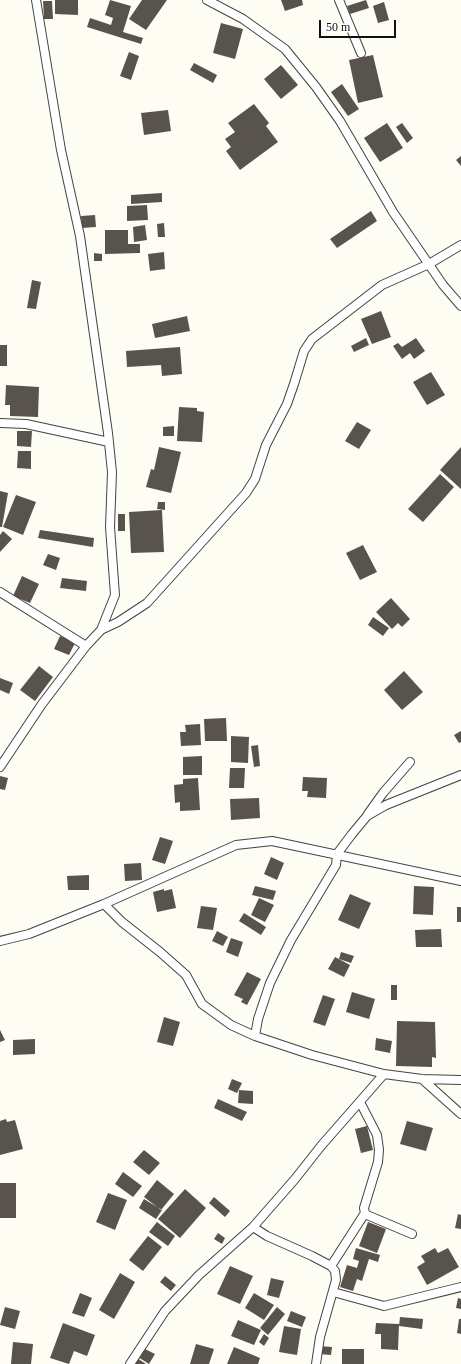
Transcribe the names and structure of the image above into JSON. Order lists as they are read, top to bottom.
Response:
{
  "scale_bar": "50 m"
}
